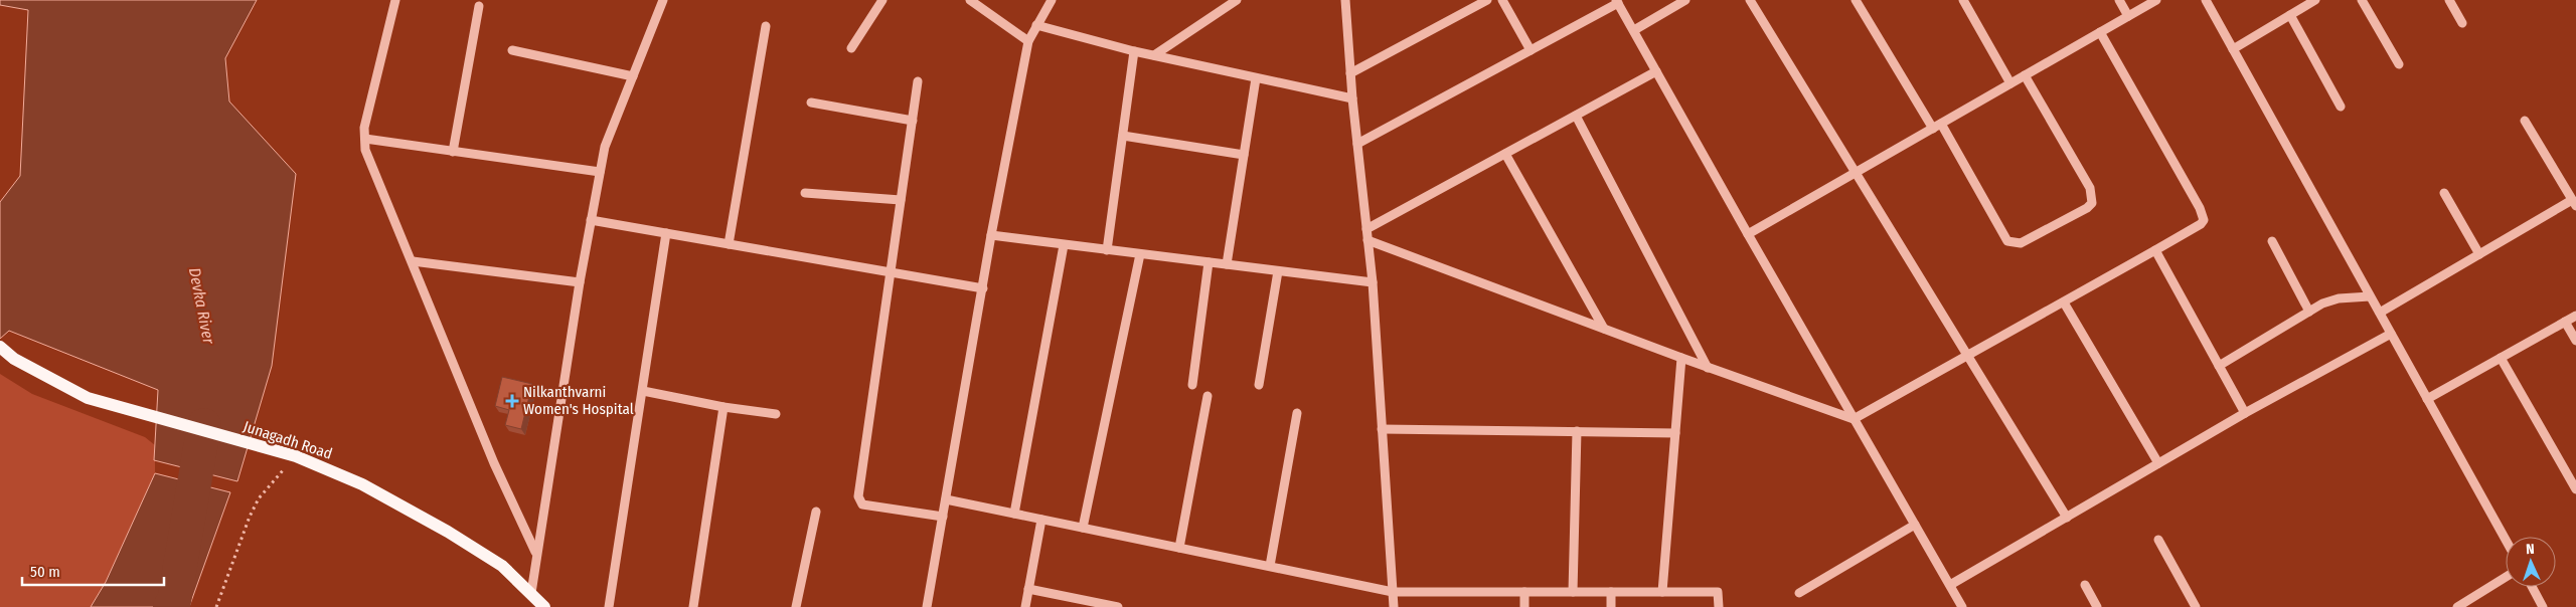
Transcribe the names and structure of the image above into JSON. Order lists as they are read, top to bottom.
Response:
{
  "streets": {
    "main road": ["Junagadh Road"]
  },
  "water": ["Devka River"],
  "places": {
    "health": ["Nilkanthvarni Women's Hospital"]
  },
  "scale_bar": "50 m",
  "north": "top"
}
